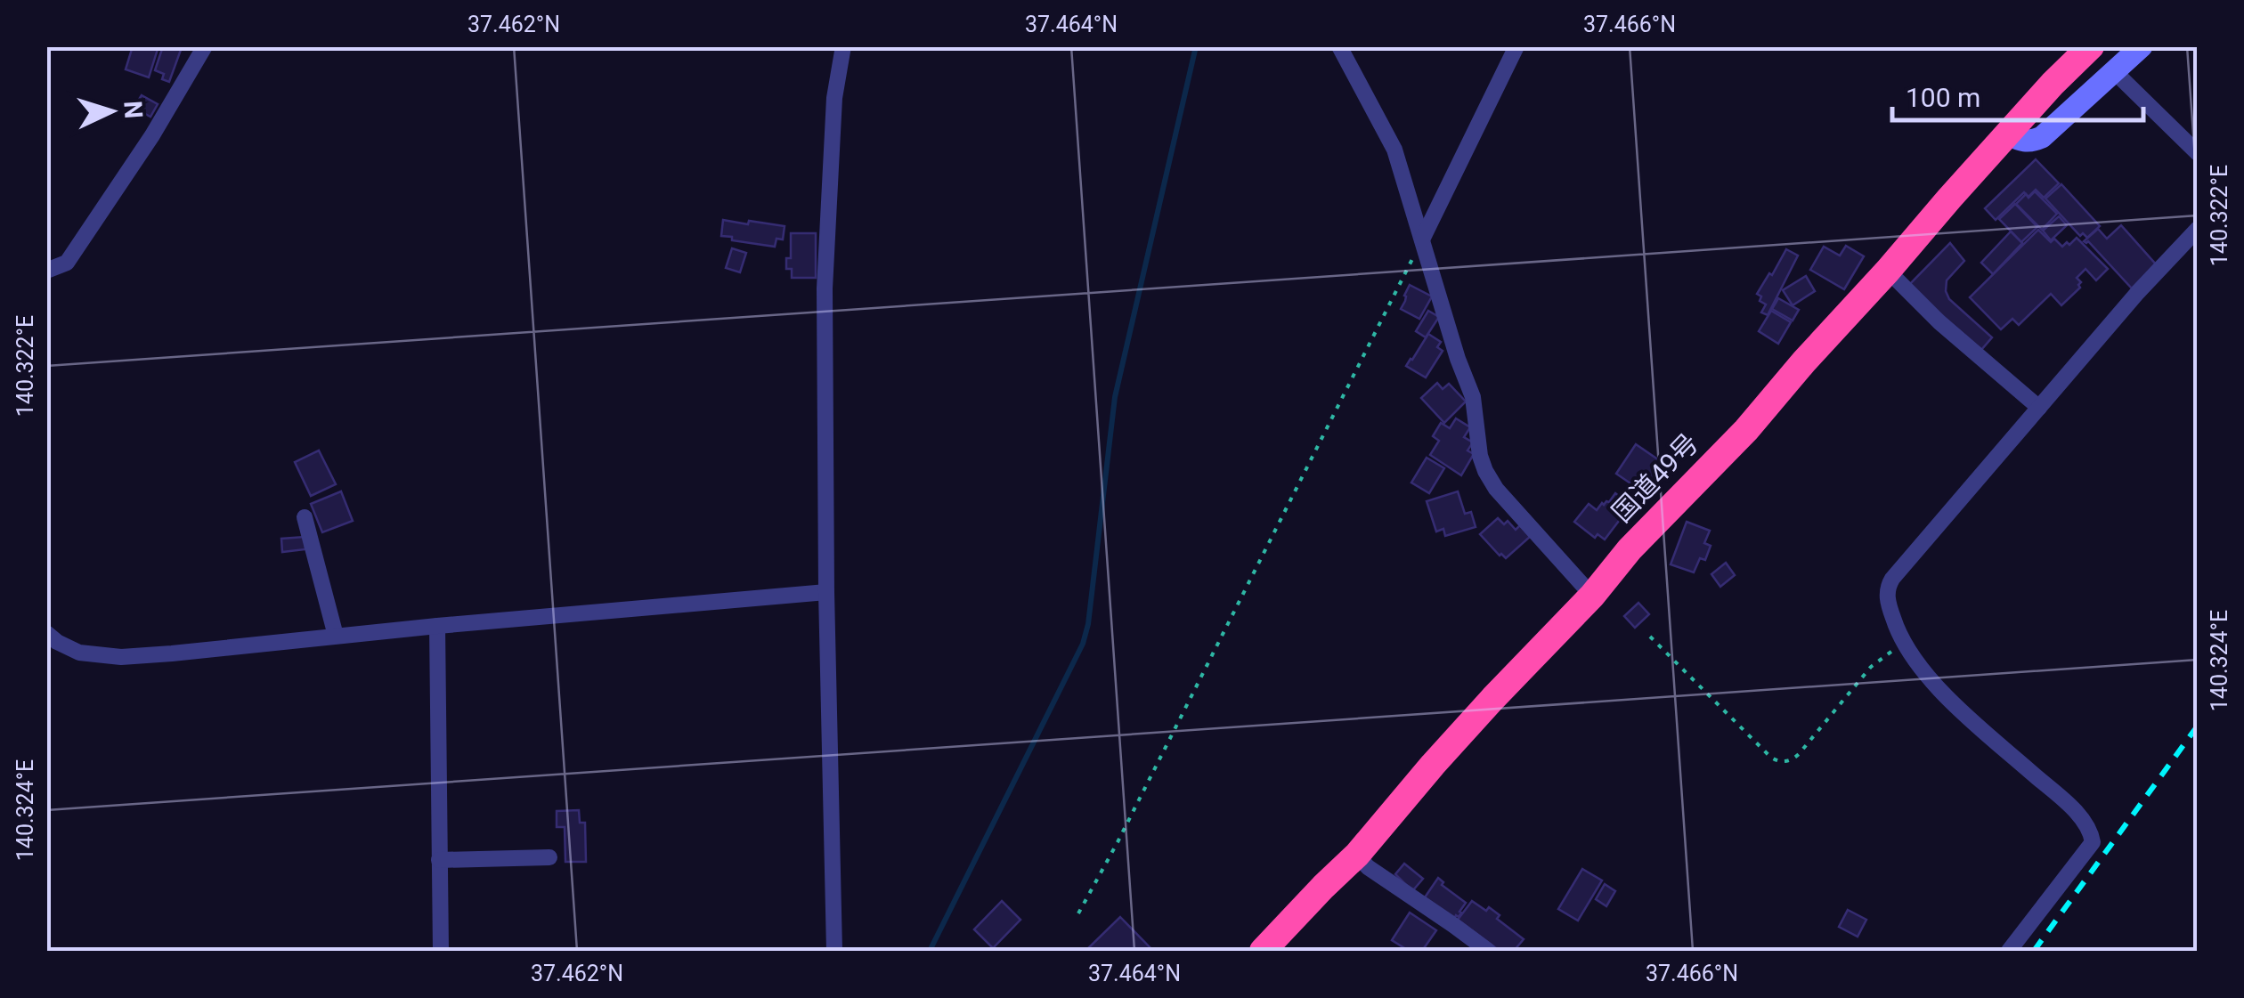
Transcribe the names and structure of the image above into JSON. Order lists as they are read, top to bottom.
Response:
{
  "streets": {
    "highway": ["国道49号"]
  },
  "scale_bar": "100 m",
  "north": "right",
  "coordinates": [
    "37.462°N",
    "37.464°N",
    "37.466°N",
    "140.322°E",
    "140.324°E"
  ]
}
